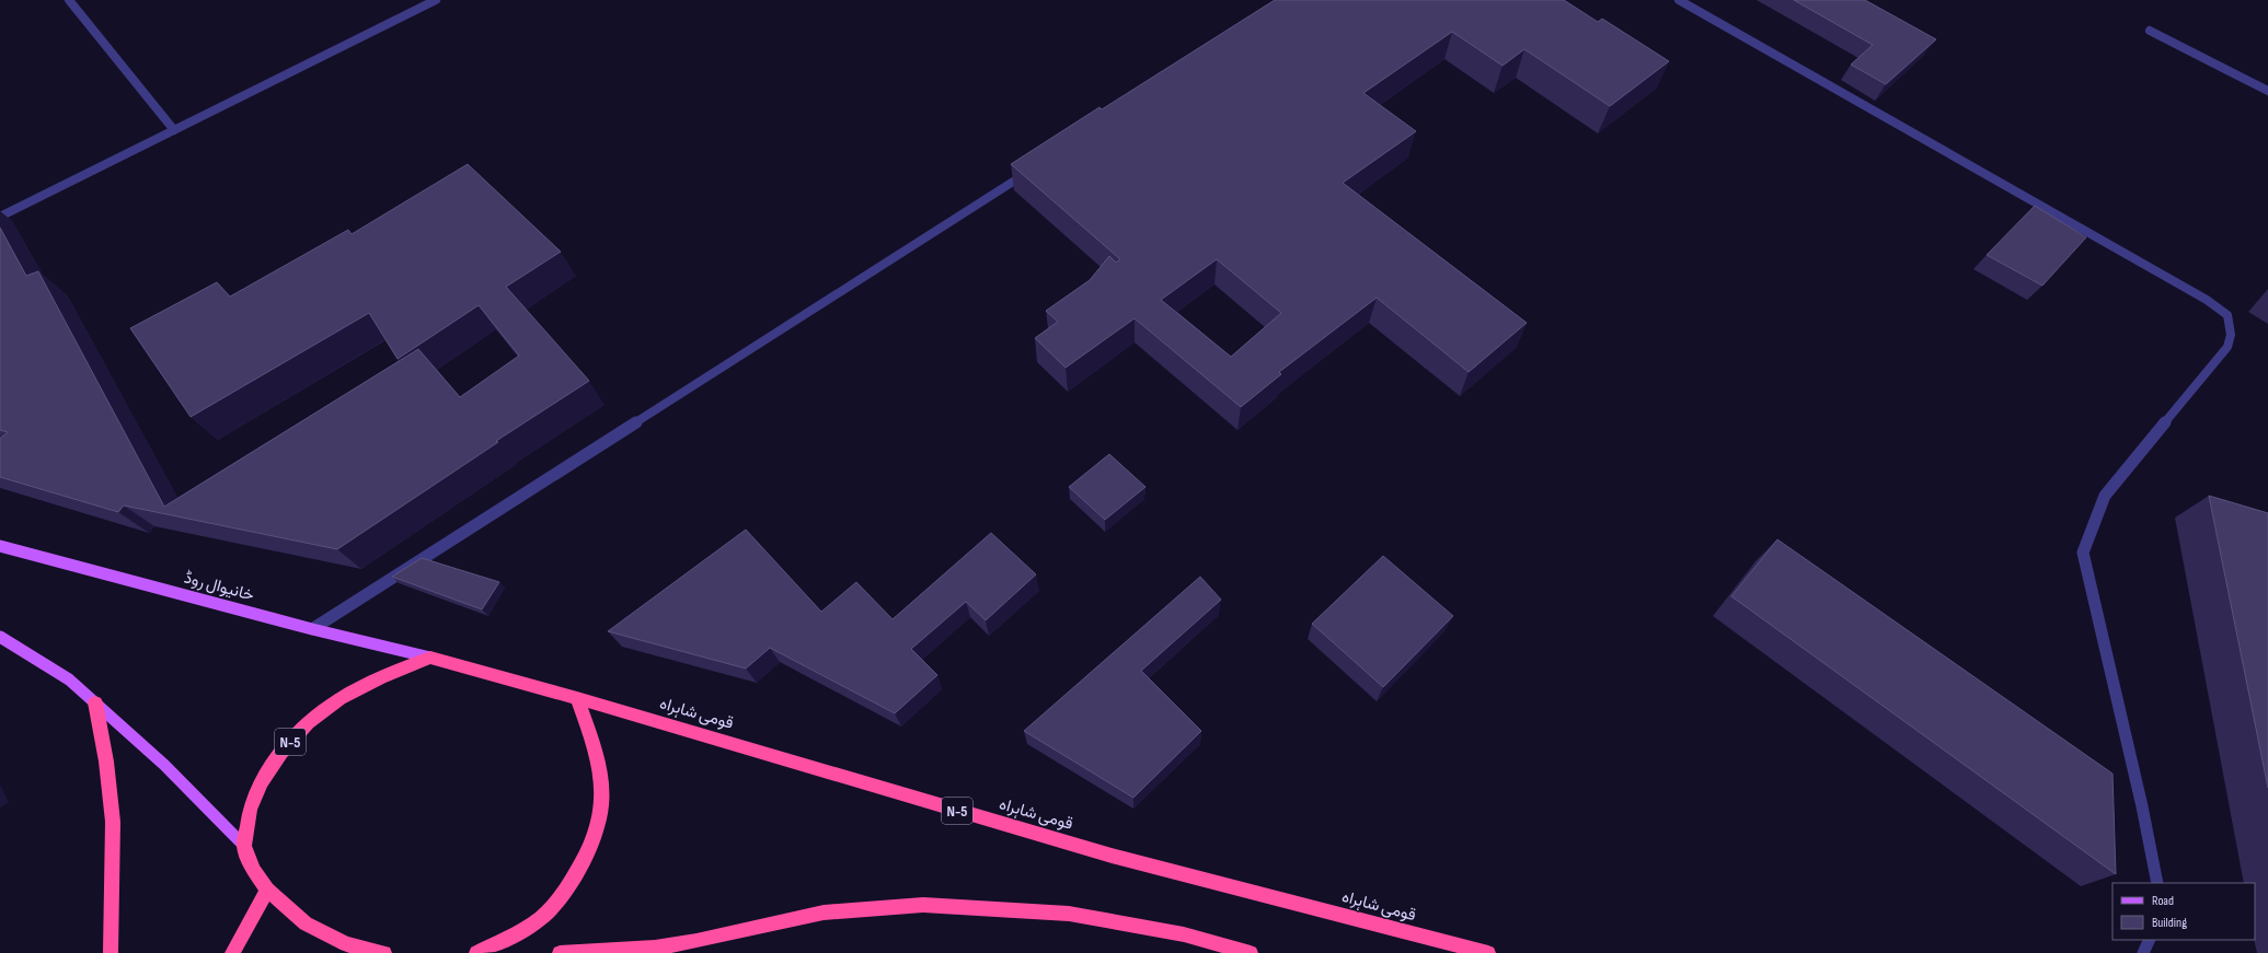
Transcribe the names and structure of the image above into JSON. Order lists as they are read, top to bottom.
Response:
{
  "streets": {
    "highway": ["قومی شاہراہ", "N-5"],
    "main road": ["خانیوال روڈ"]
  },
  "crossings": [
    ["خانیوال روڈ", "قومی شاہراہ"],
    ["خانیوال روڈ", "N-5"],
    ["قومی شاہراہ", "N-5"]
  ],
  "legend": ["Road", "Building"]
}
